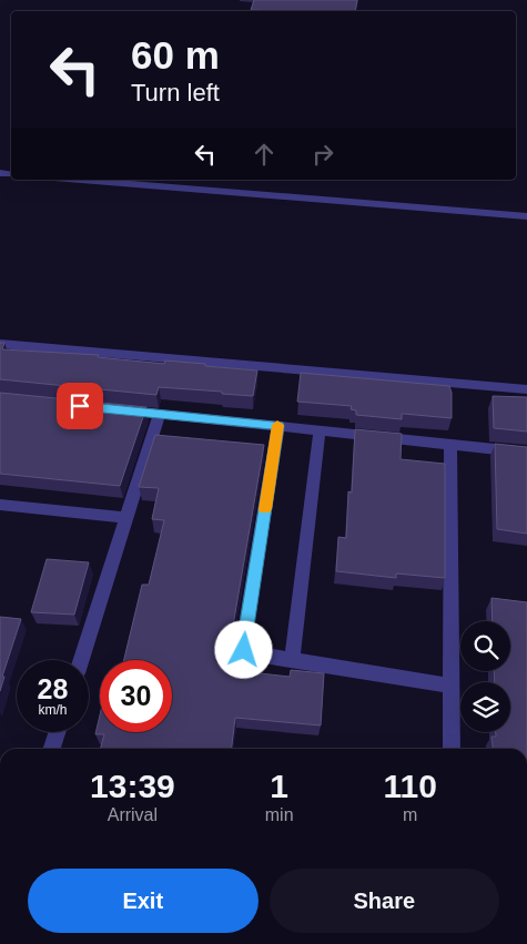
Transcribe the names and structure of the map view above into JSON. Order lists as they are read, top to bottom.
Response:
{
  "page": {
    "turn": ["60 m", "Turn left"],
    "speed": "28 km/h",
    "limit": "30",
    "eta": [
      "13:39",
      "Arrival",
      "1",
      "min",
      "110",
      "m"
    ],
    "buttons": ["Exit", "Share"]
  }
}
